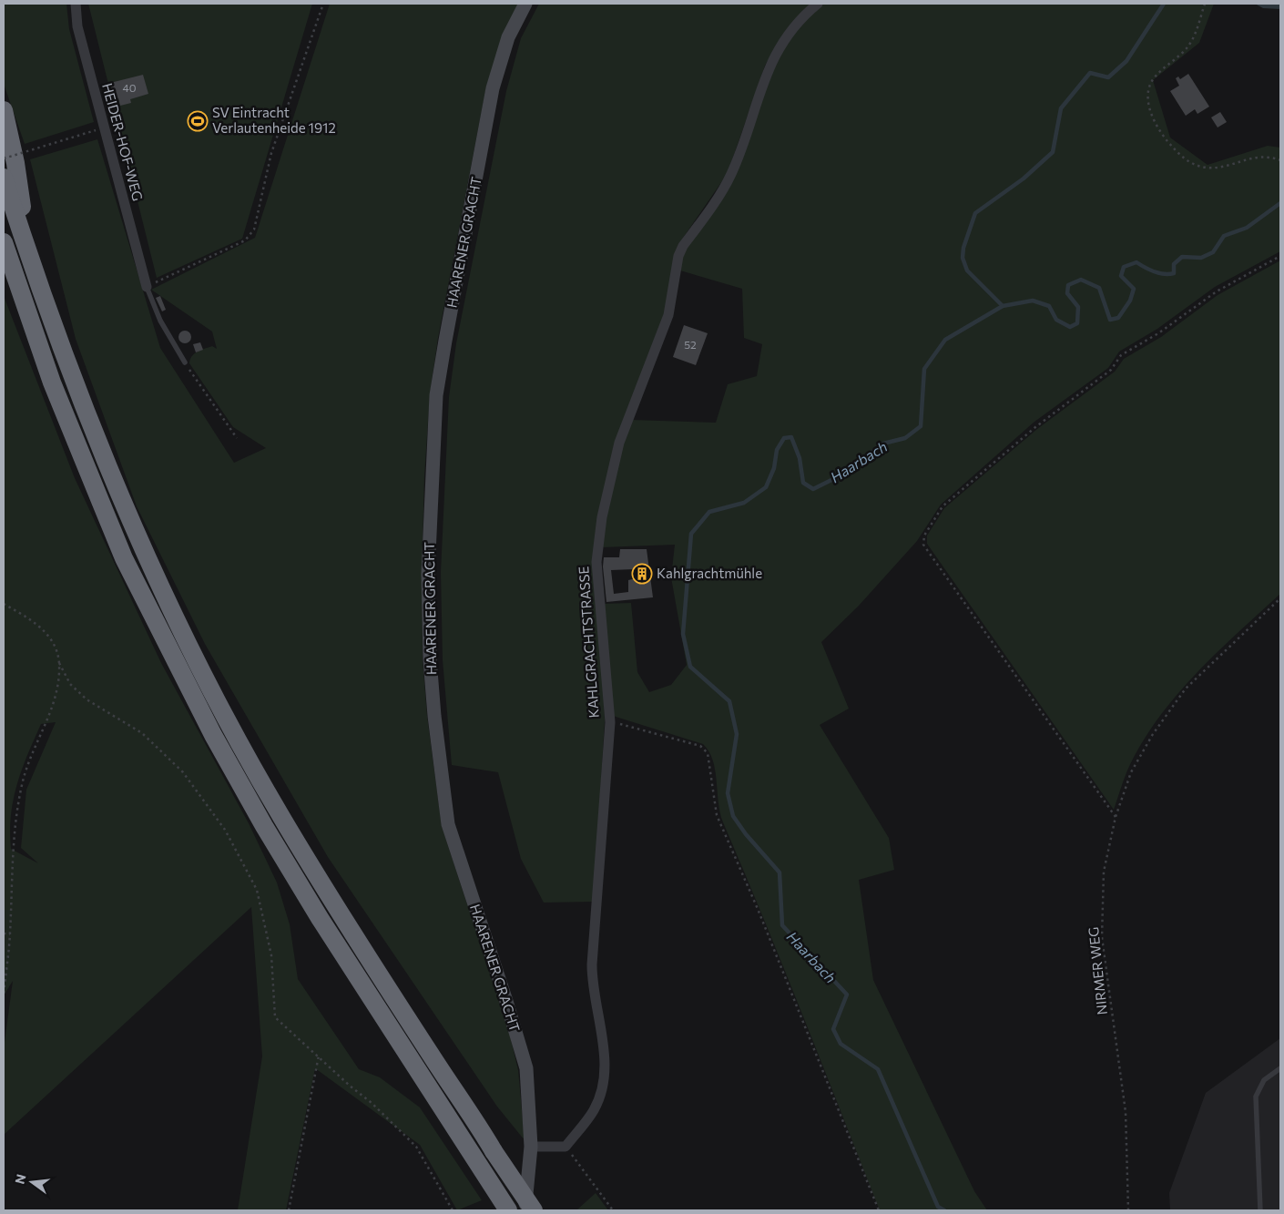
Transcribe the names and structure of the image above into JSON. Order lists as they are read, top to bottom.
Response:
{
  "streets": {
    "main road": ["HAARENER GRACHT"],
    "street": ["HEIDER-HOF-WEG", "KAHLGRACHTSTRASSE"],
    "path": ["NIRMER WEG"]
  },
  "water": ["Haarbach"],
  "places": {
    "sports": ["SV Eintracht Verlautenheide 1912"],
    "building": ["Kahlgrachtmühle"]
  },
  "house_numbers": ["40", "52"],
  "north": "left"
}
